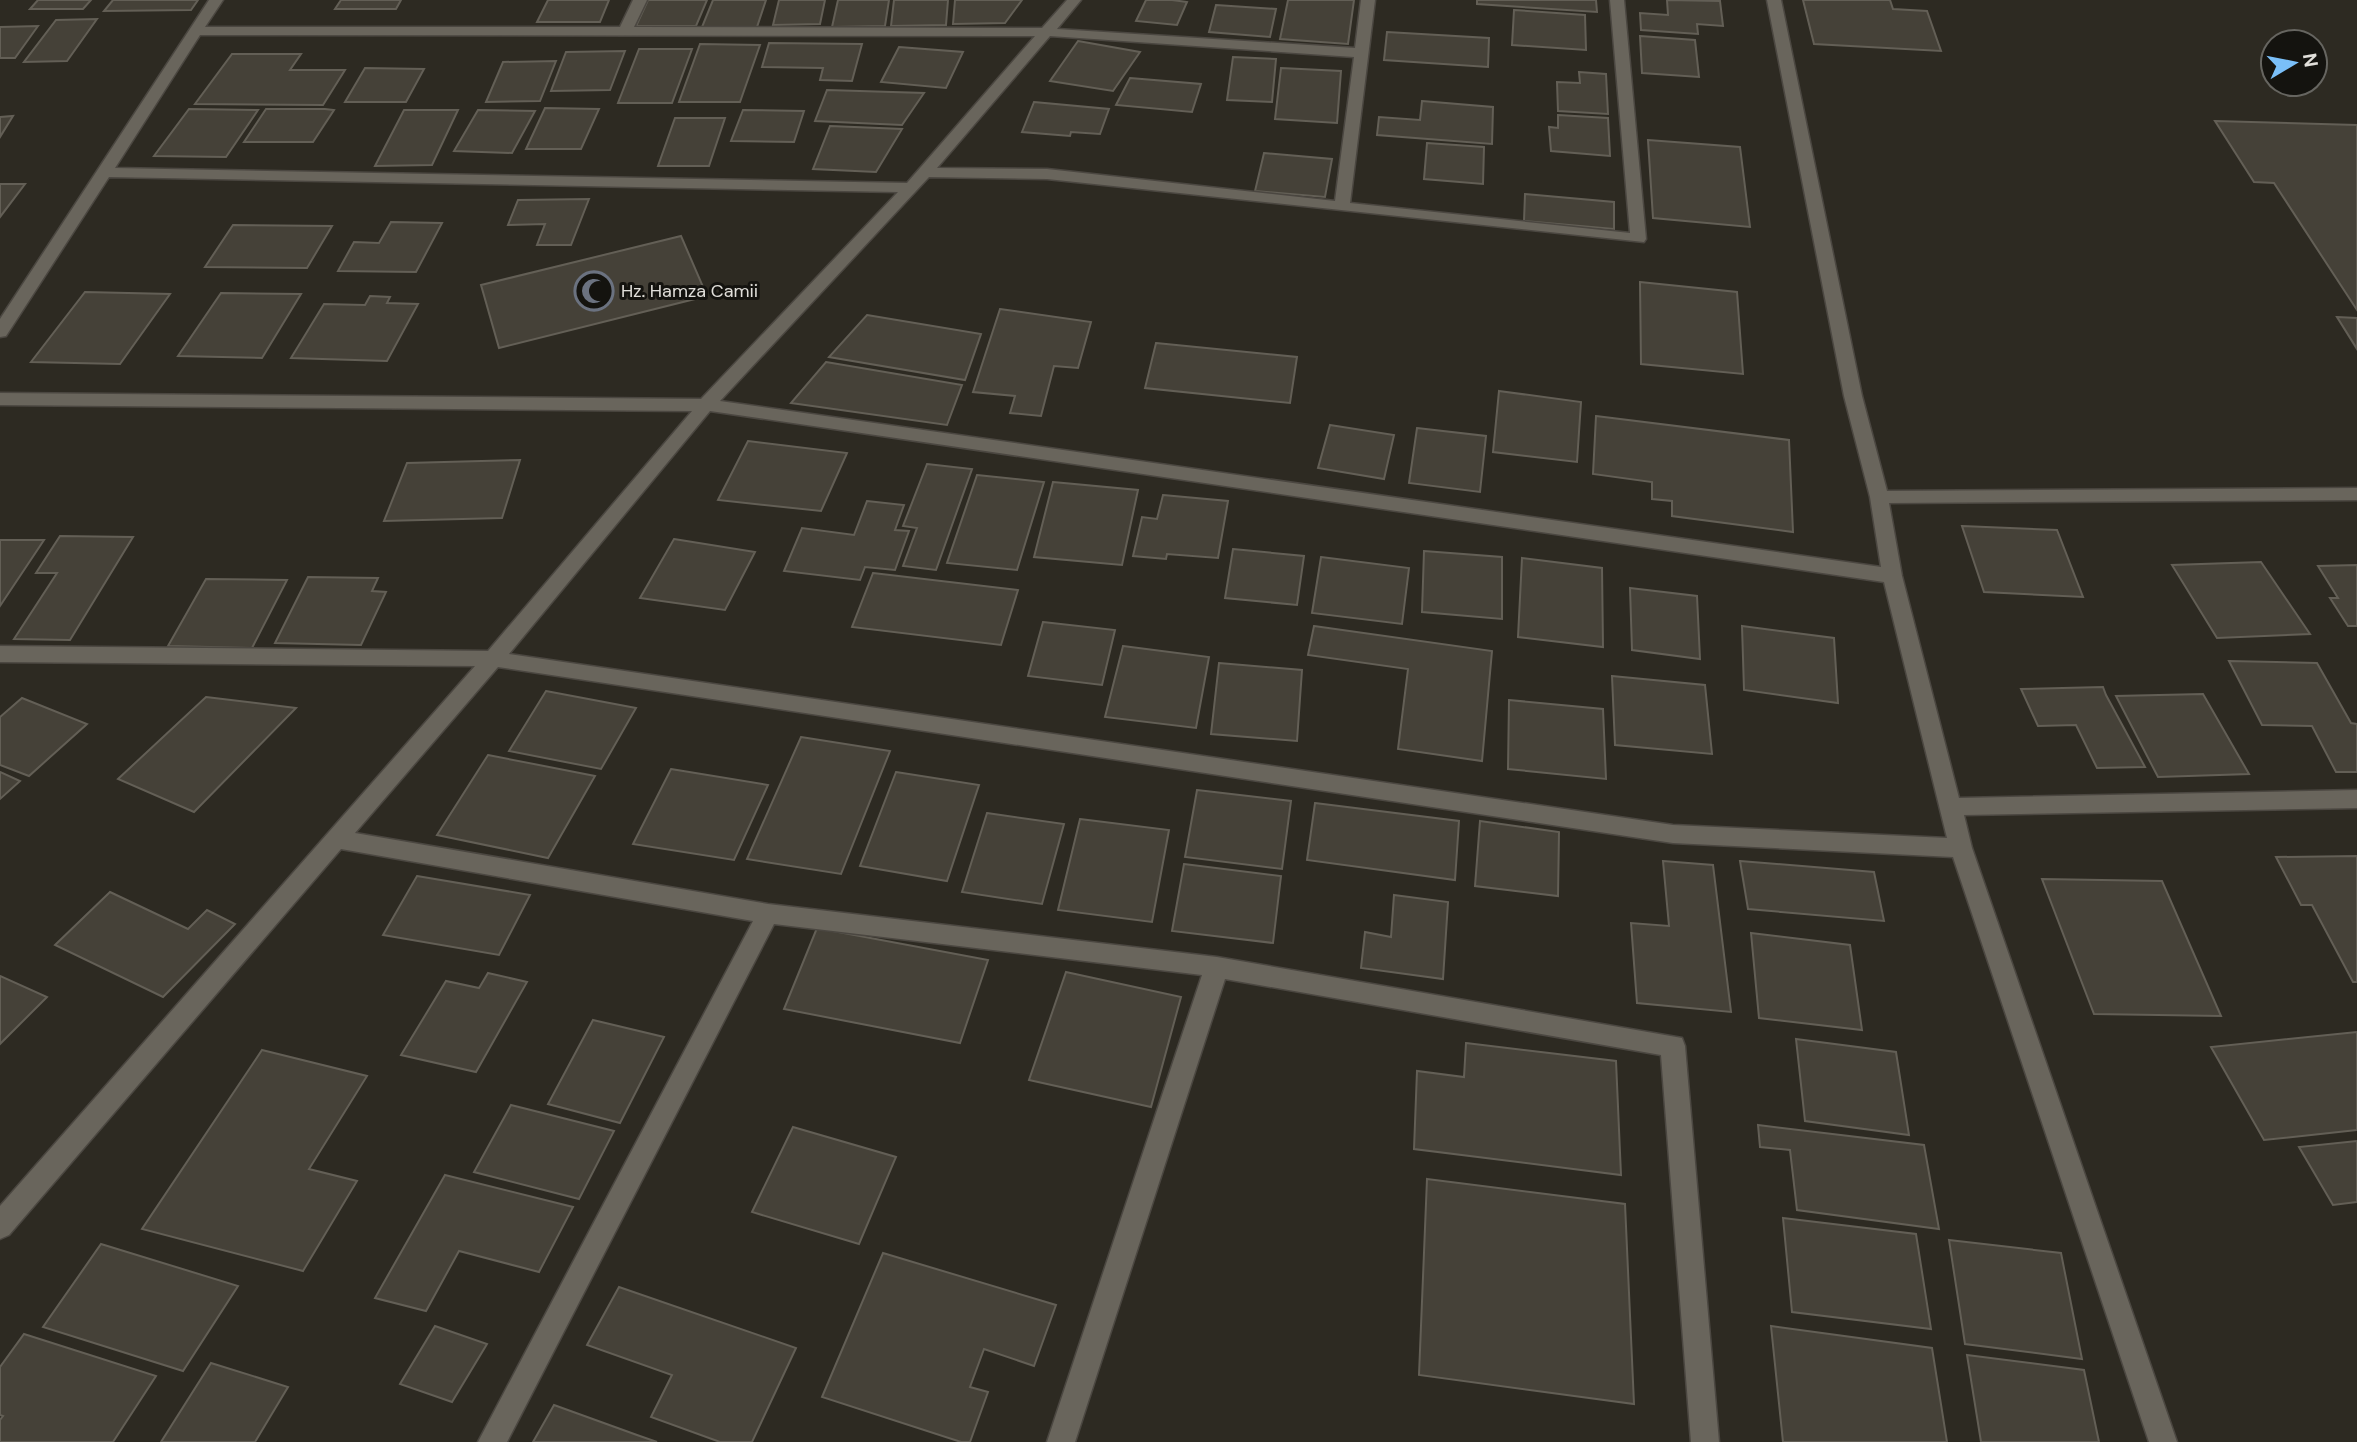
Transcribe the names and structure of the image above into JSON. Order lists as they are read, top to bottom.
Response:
{
  "places": {
    "mosque": ["Hz. Hamza Camii"]
  },
  "north": "right"
}
